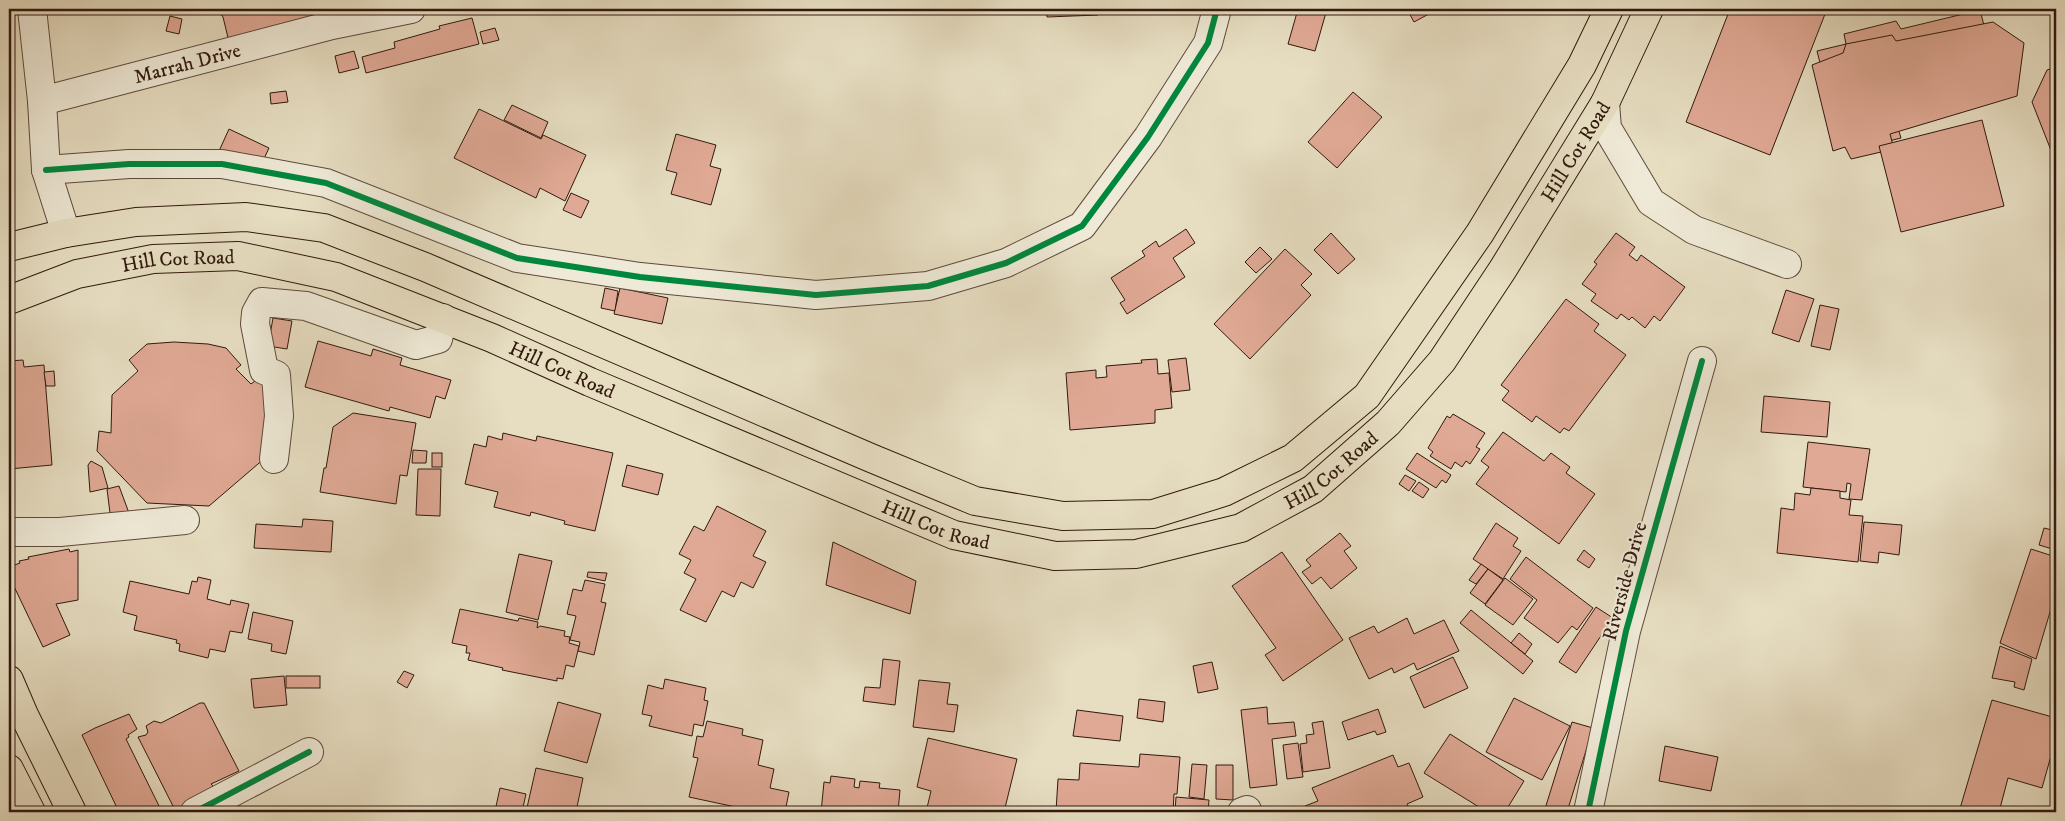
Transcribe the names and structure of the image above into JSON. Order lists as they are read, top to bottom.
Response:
{
  "streets": {
    "main road": ["Hill Cot Road"],
    "street": ["Marrah Drive", "Riverside Drive"]
  }
}
